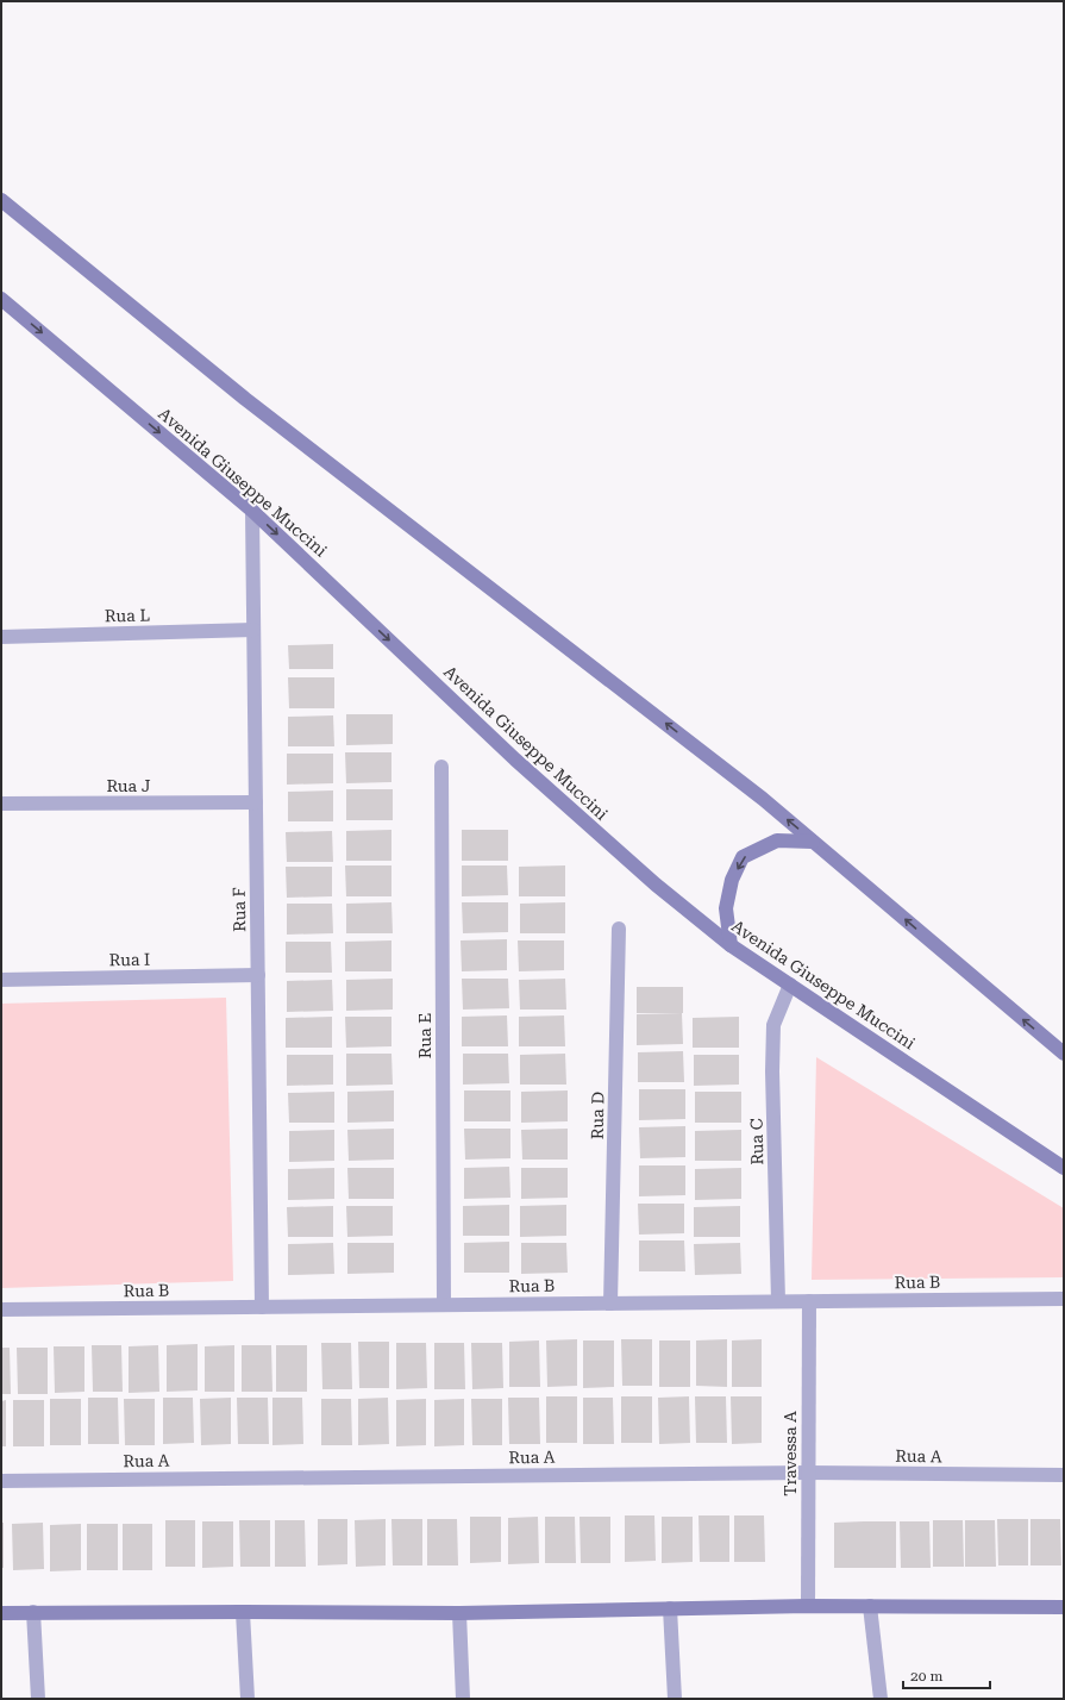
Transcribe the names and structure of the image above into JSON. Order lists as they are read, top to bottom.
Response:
{
  "streets": {
    "main road": ["Avenida Giuseppe Muccini"],
    "street": [
      "Rua L",
      "Rua J",
      "Rua F",
      "Rua I",
      "Rua E",
      "Rua D",
      "Rua C",
      "Rua B",
      "Travessa A",
      "Rua A"
    ]
  },
  "crossings": [
    ["Avenida Giuseppe Muccini", "Rua F"],
    ["Avenida Giuseppe Muccini", "Rua C"],
    ["Rua L", "Rua F"],
    ["Rua J", "Rua F"],
    ["Rua F", "Rua I"],
    ["Rua F", "Rua B"],
    ["Rua E", "Rua B"],
    ["Rua D", "Rua B"],
    ["Rua C", "Rua B"],
    ["Rua B", "Travessa A"],
    ["Travessa A", "Rua A"]
  ],
  "scale_bar": "20 m"
}
